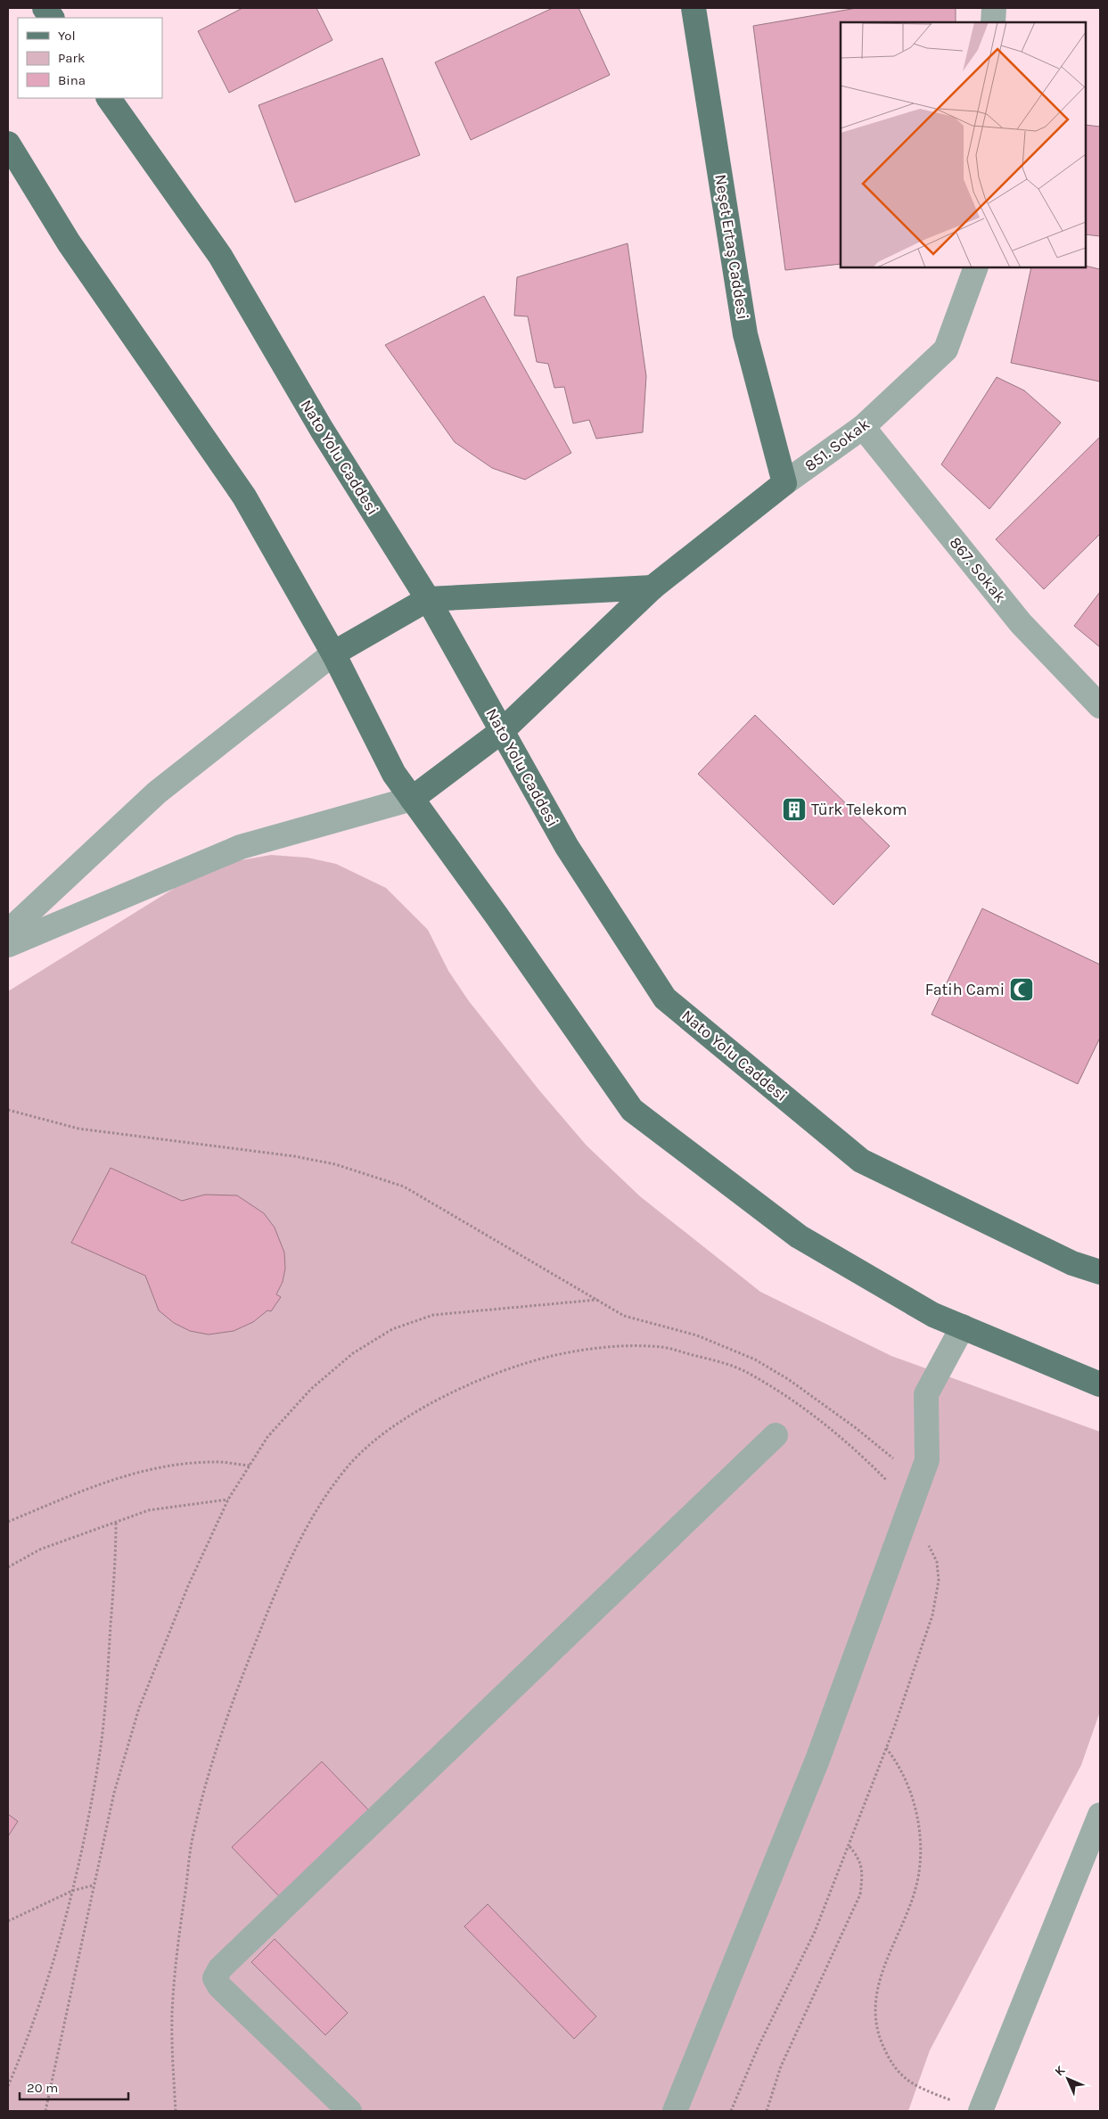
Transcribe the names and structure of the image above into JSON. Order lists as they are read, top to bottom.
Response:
{
  "streets": {
    "main road": ["Neşet Ertaş Caddesi", "851. Sokak", "Nato Yolu Caddesi"],
    "street": ["867. Sokak"]
  },
  "crossings": [
    ["Neşet Ertaş Caddesi", "851. Sokak"],
    ["851. Sokak", "Nato Yolu Caddesi"],
    ["851. Sokak", "867. Sokak"]
  ],
  "places": {
    "building": ["Türk Telekom"],
    "mosque": ["Fatih Cami"]
  },
  "legend": ["Yol", "Park", "Bina"],
  "scale_bar": "20 m",
  "north": "top left"
}
